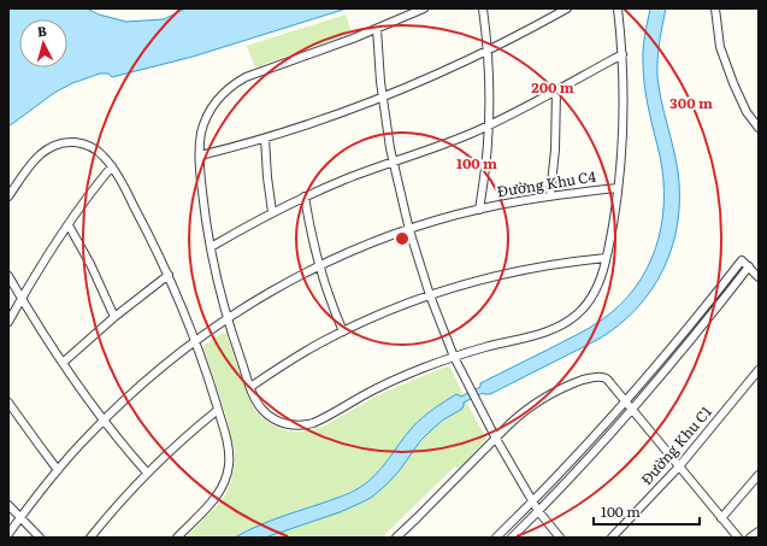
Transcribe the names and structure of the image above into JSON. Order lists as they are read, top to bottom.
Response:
{
  "streets": {
    "street": ["Đường Khu C4", "Đường Khu C1"]
  },
  "scale_bar": "100 m",
  "north": "top",
  "rings": ["200 m", "300 m", "100 m"]
}
